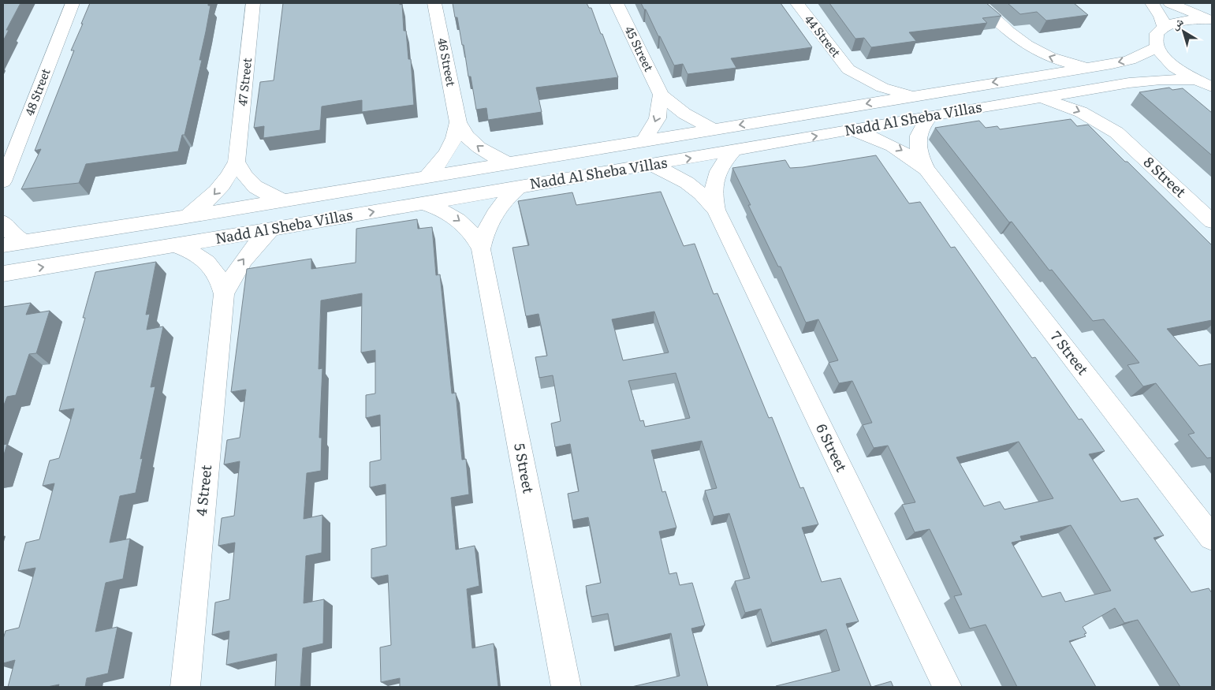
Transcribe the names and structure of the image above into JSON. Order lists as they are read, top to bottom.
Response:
{
  "streets": {
    "street": [
      "44 Street",
      "45 Street",
      "46 Street",
      "47 Street",
      "48 Street",
      "Nadd Al Sheba Villas",
      "8 Street",
      "7 Street",
      "6 Street",
      "5 Street",
      "4 Street"
    ]
  },
  "north": "top left"
}
